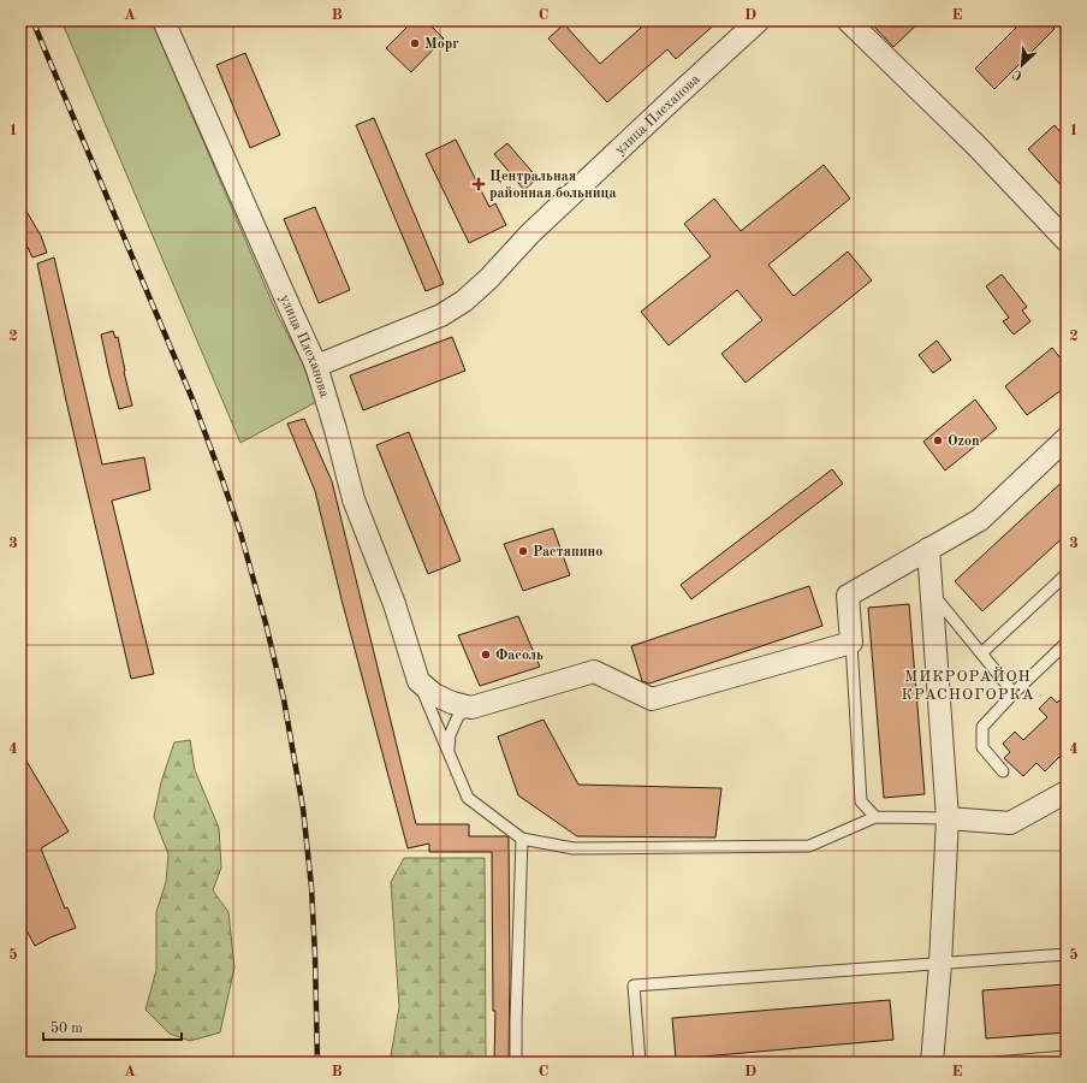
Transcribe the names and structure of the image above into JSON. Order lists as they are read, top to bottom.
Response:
{
  "streets": {
    "street": ["улица Плеханова"]
  },
  "districts": ["МИКРОРАЙОН КРАСНОГОРКА"],
  "places": {
    "other": [
      "Морг",
      "Ozon",
      "Растяпино",
      "Фасоль"
    ],
    "health": ["Центральная районная больница"]
  },
  "scale_bar": "50 m",
  "north": "bottom left",
  "grid": {
    "columns": [
      "A",
      "B",
      "C",
      "D",
      "E"
    ],
    "rows": [
      "1",
      "2",
      "3",
      "4",
      "5"
    ]
  }
}
